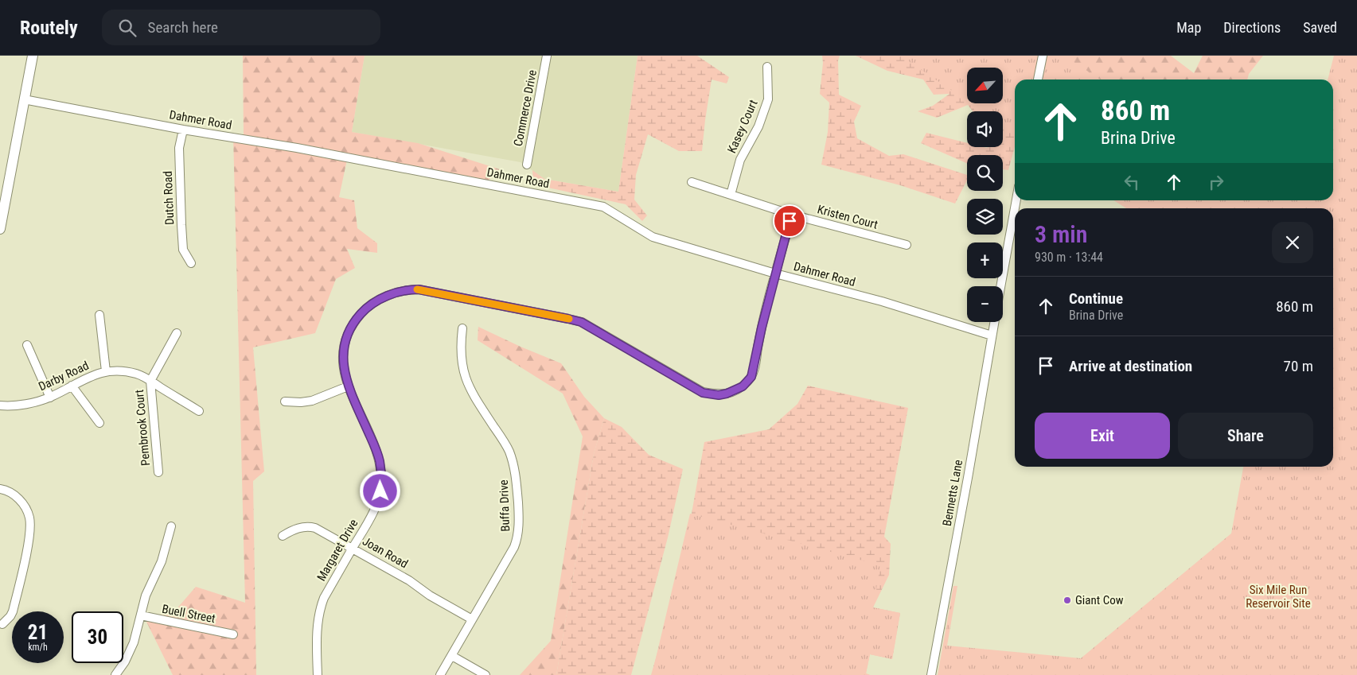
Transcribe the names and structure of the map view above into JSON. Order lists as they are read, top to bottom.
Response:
{
  "streets": {
    "street": [
      "Commerce Drive",
      "Dahmer Road",
      "Kasey Court",
      "Dutch Road",
      "Kristen Court",
      "Darby Road",
      "Pembrook Court",
      "Bennetts Lane",
      "Buffa Drive",
      "Margaret Drive",
      "Joan Road",
      "Buell Street"
    ]
  },
  "crossings": [
    ["Dahmer Road", "Dutch Road"],
    ["Dahmer Road", "Bennetts Lane"],
    ["Dahmer Road", "Margaret Drive"],
    ["Kasey Court", "Kristen Court"],
    ["Kristen Court", "Margaret Drive"],
    ["Darby Road", "Pembrook Court"],
    ["Buffa Drive", "Joan Road"],
    ["Margaret Drive", "Joan Road"]
  ],
  "parks": ["Six Mile Run Reservoir Site"],
  "places": ["Giant Cow"],
  "north": "bottom left",
  "page": {
    "header": "Routely",
    "search": "Search here",
    "nav": ["Map", "Directions", "Saved"],
    "map_buttons": ["+", "−"],
    "turn": ["860 m", "Brina Drive"],
    "heading": ["3 min", "930 m · 13:44"],
    "list": [
      {
        "name": "Continue",
        "note": "Brina Drive",
        "value": "860 m"
      },
      {
        "name": "Arrive at destination",
        "value": "70 m"
      }
    ],
    "buttons": ["Exit", "Share"],
    "speed": "21 km/h",
    "limit": "30"
  }
}
